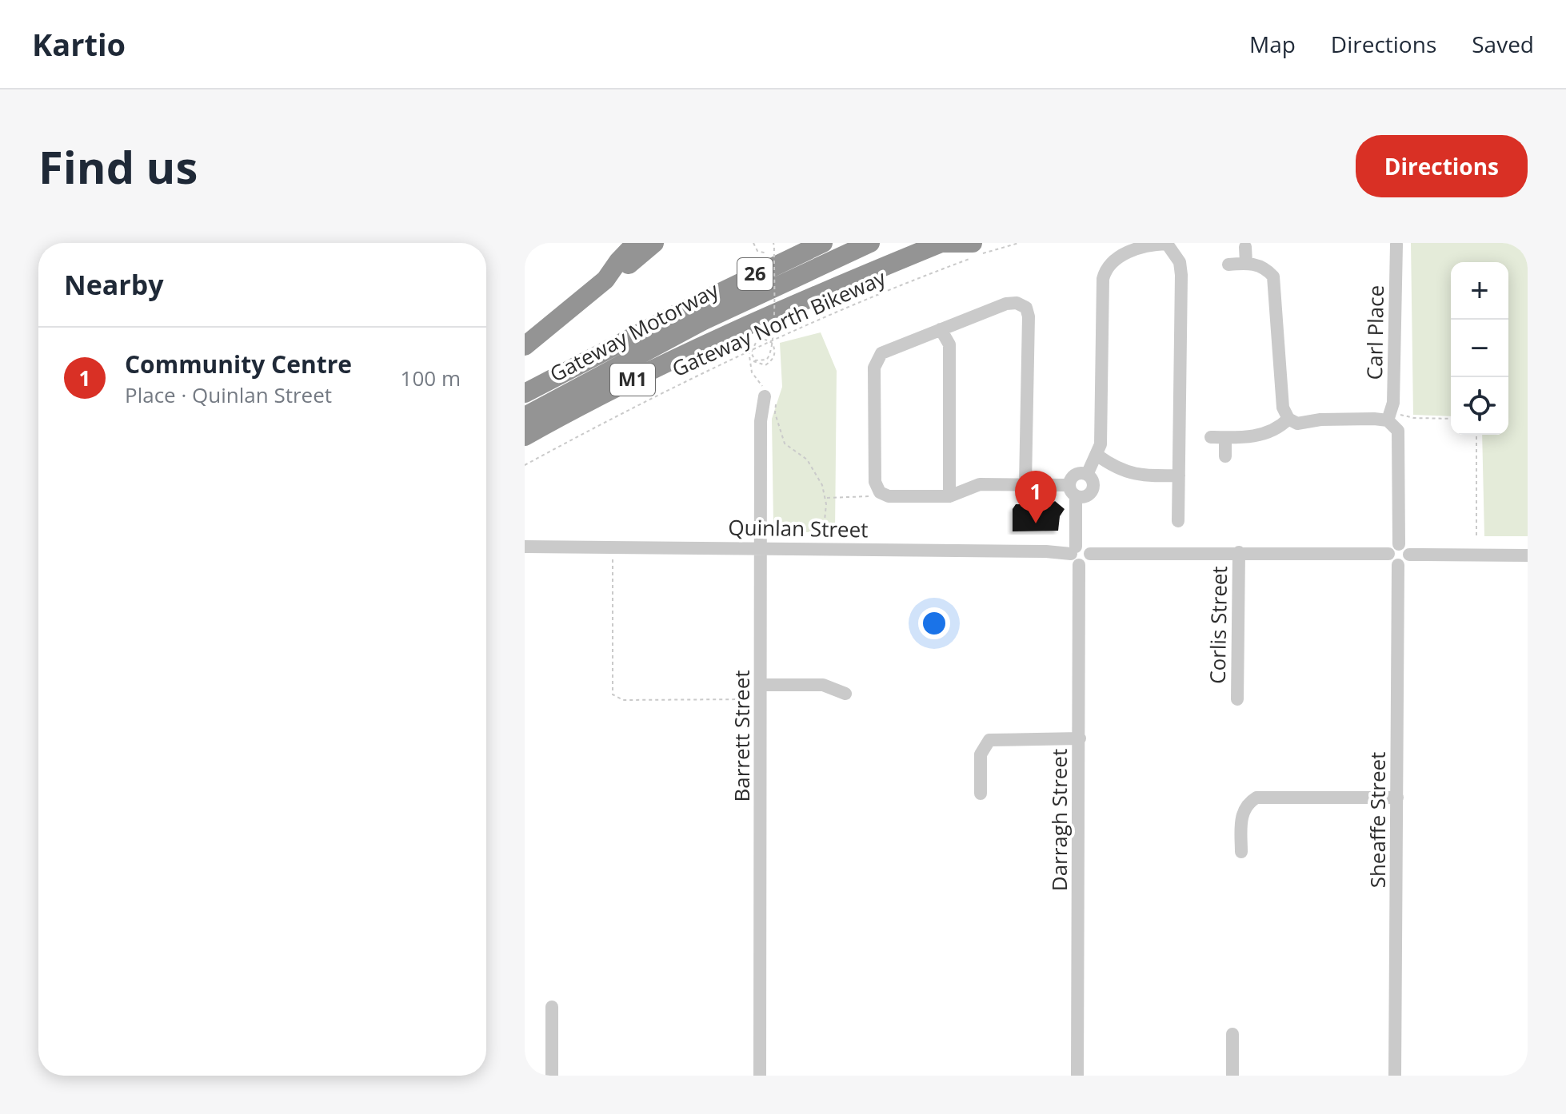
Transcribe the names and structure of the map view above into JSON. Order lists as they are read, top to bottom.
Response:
{
  "streets": {
    "highway": ["26", "Gateway Motorway", "M1"],
    "street": [
      "Carl Place",
      "Quinlan Street",
      "Corlis Street",
      "Barrett Street",
      "Darragh Street",
      "Sheaffe Street"
    ],
    "path": ["Gateway North Bikeway"]
  },
  "crossings": [
    ["Quinlan Street", "Corlis Street"],
    ["Quinlan Street", "Barrett Street"],
    ["Quinlan Street", "Darragh Street"],
    ["Quinlan Street", "Sheaffe Street"]
  ],
  "page": {
    "header": "Kartio",
    "nav": ["Map", "Directions", "Saved"],
    "buttons": "Directions",
    "title": "Find us",
    "heading": "Nearby",
    "map_buttons": ["+", "−"],
    "list": [
      {
        "mark": "1",
        "name": "Community Centre",
        "note": "Place · Quinlan Street",
        "value": "100 m"
      }
    ],
    "pins": "1"
  }
}
